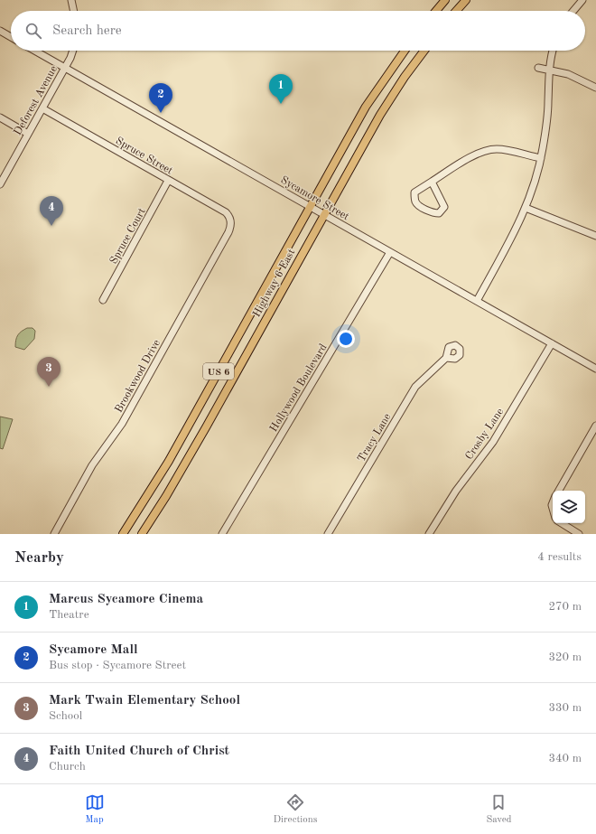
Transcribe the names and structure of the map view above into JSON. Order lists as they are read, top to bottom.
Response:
{
  "streets": {
    "main road": ["Highway 6 East", "US 6"],
    "street": [
      "Deforest Avenue",
      "Spruce Street",
      "Sycamore Street",
      "Spruce Court",
      "Brookwood Drive",
      "Hollywood Boulevard",
      "Crosby Lane",
      "Tracy Lane"
    ]
  },
  "crossings": [
    ["Deforest Avenue", "Spruce Street"],
    ["Deforest Avenue", "Sycamore Street"],
    ["Spruce Street", "Spruce Court"],
    ["Spruce Street", "Brookwood Drive"],
    ["Sycamore Street", "Highway 6 East"],
    ["Sycamore Street", "Hollywood Boulevard"],
    ["Sycamore Street", "Crosby Lane"]
  ],
  "page": {
    "search": "Search here",
    "pins": [
      "1",
      "2",
      "4",
      "3"
    ],
    "heading": ["Nearby", "4 results"],
    "list": [
      {
        "mark": "1",
        "name": "Marcus Sycamore Cinema",
        "note": "Theatre",
        "value": "270 m"
      },
      {
        "mark": "2",
        "name": "Sycamore Mall",
        "note": "Bus stop · Sycamore Street",
        "value": "320 m"
      },
      {
        "mark": "3",
        "name": "Mark Twain Elementary School",
        "note": "School",
        "value": "330 m"
      },
      {
        "mark": "4",
        "name": "Faith United Church of Christ",
        "note": "Church",
        "value": "340 m"
      }
    ],
    "nav": ["Map", "Directions", "Saved"]
  }
}
